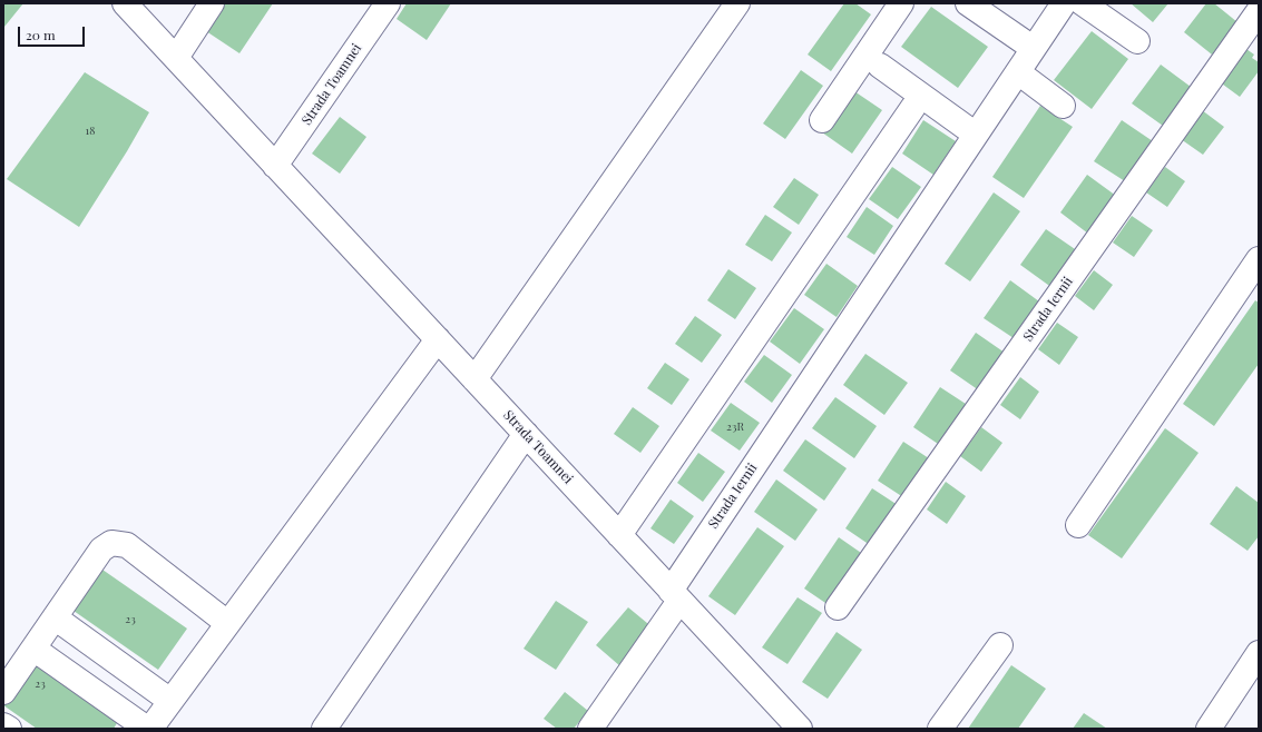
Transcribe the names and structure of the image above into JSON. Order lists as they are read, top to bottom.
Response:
{
  "streets": {
    "street": ["Strada Toamnei", "Strada Iernii"]
  },
  "crossings": [
    ["Strada Toamnei", "Strada Iernii"]
  ],
  "house_numbers": [
    "18",
    "23R",
    "23",
    "23"
  ],
  "scale_bar": "20 m"
}
